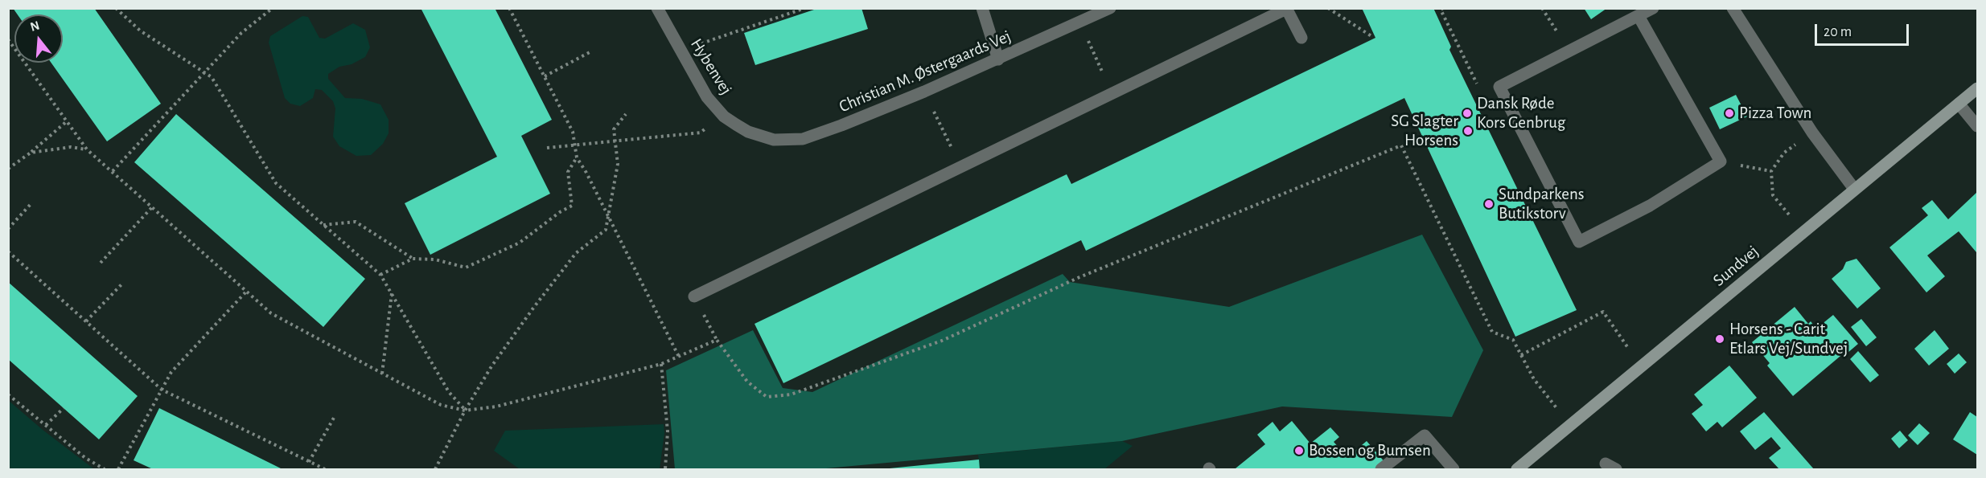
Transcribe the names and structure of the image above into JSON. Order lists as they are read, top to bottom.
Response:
{
  "streets": {
    "main road": ["Sundvej"],
    "street": ["Hybenvej", "Christian M. Østergaards Vej"]
  },
  "crossings": [
    ["Hybenvej", "Christian M. Østergaards Vej"]
  ],
  "places": [
    "Dansk Røde Kors Genbrug",
    "Pizza Town",
    "SG Slagter Horsens",
    "Sundparkens Butikstorv",
    "Horsens - Carit Etlars Vej/Sundvej",
    "Bossen og Bumsen"
  ],
  "scale_bar": "20 m",
  "north": "top"
}
